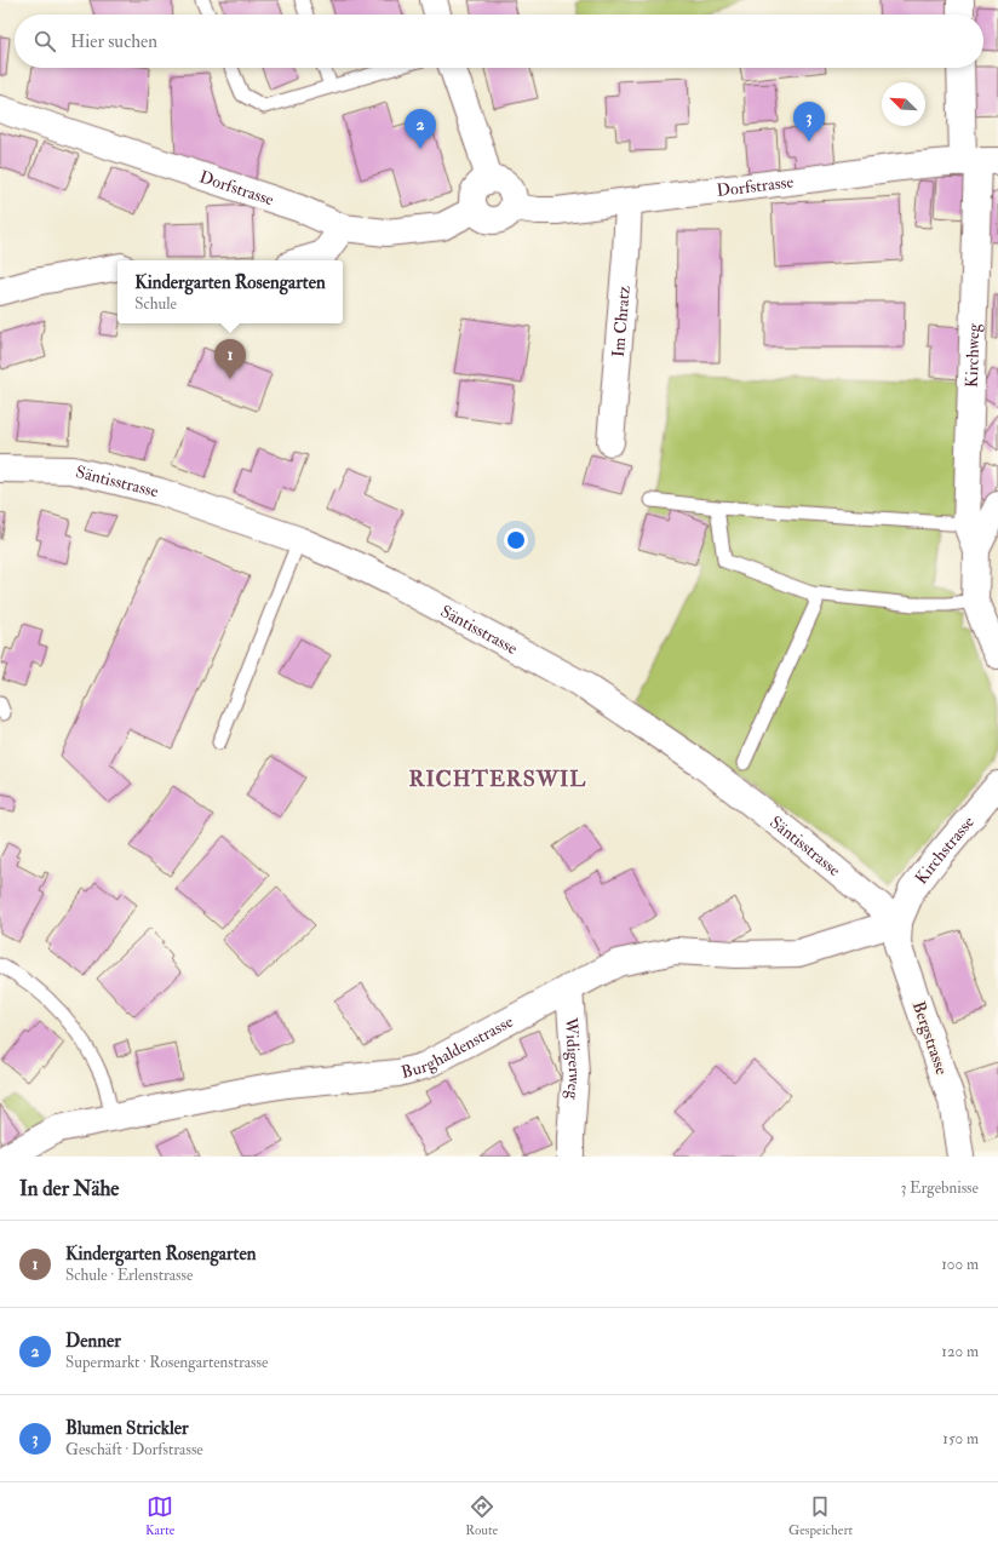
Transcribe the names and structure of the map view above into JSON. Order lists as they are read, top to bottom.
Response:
{
  "streets": {
    "street": [
      "Dorfstrasse",
      "Im Chratz",
      "Kirchweg",
      "Säntisstrasse",
      "Kirchstrasse",
      "Bergstrasse",
      "Burghaldenstrasse",
      "Widigerweg"
    ]
  },
  "crossings": [
    ["Dorfstrasse", "Im Chratz"],
    ["Dorfstrasse", "Kirchweg"],
    ["Säntisstrasse", "Kirchstrasse"],
    ["Säntisstrasse", "Bergstrasse"],
    ["Säntisstrasse", "Burghaldenstrasse"],
    ["Kirchstrasse", "Bergstrasse"],
    ["Kirchstrasse", "Burghaldenstrasse"],
    ["Bergstrasse", "Burghaldenstrasse"],
    ["Burghaldenstrasse", "Widigerweg"]
  ],
  "districts": ["RICHTERSWIL"],
  "north": "top left",
  "page": {
    "search": "Hier suchen",
    "pins": ["3", "2", "1"],
    "popup": ["Kindergarten Rosengarten", "Schule"],
    "heading": ["In der Nähe", "3 Ergebnisse"],
    "list": [
      {
        "mark": "1",
        "name": "Kindergarten Rosengarten",
        "note": "Schule · Erlenstrasse",
        "value": "100 m"
      },
      {
        "mark": "2",
        "name": "Denner",
        "note": "Supermarkt · Rosengartenstrasse",
        "value": "120 m"
      },
      {
        "mark": "3",
        "name": "Blumen Strickler",
        "note": "Geschäft · Dorfstrasse",
        "value": "150 m"
      }
    ],
    "nav": ["Karte", "Route", "Gespeichert"]
  }
}
